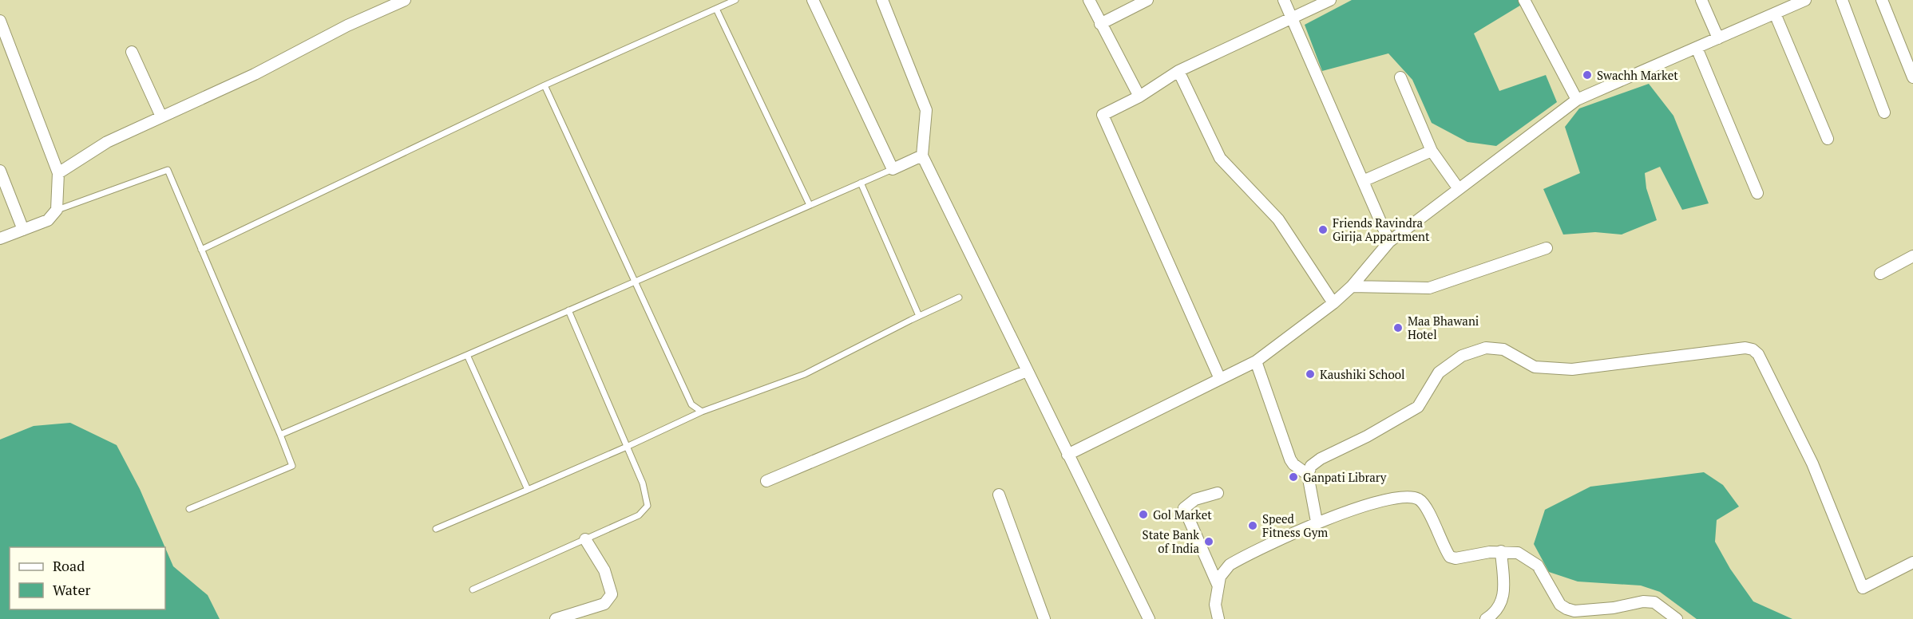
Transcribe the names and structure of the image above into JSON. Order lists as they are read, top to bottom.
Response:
{
  "places": [
    "Swachh Market",
    "Friends Ravindra Girija Appartment",
    "Maa Bhawani Hotel",
    "Kaushiki School",
    "Ganpati Library",
    "Gol Market",
    "Speed Fitness Gym",
    "State Bank of India"
  ],
  "legend": ["Road", "Water"]
}
